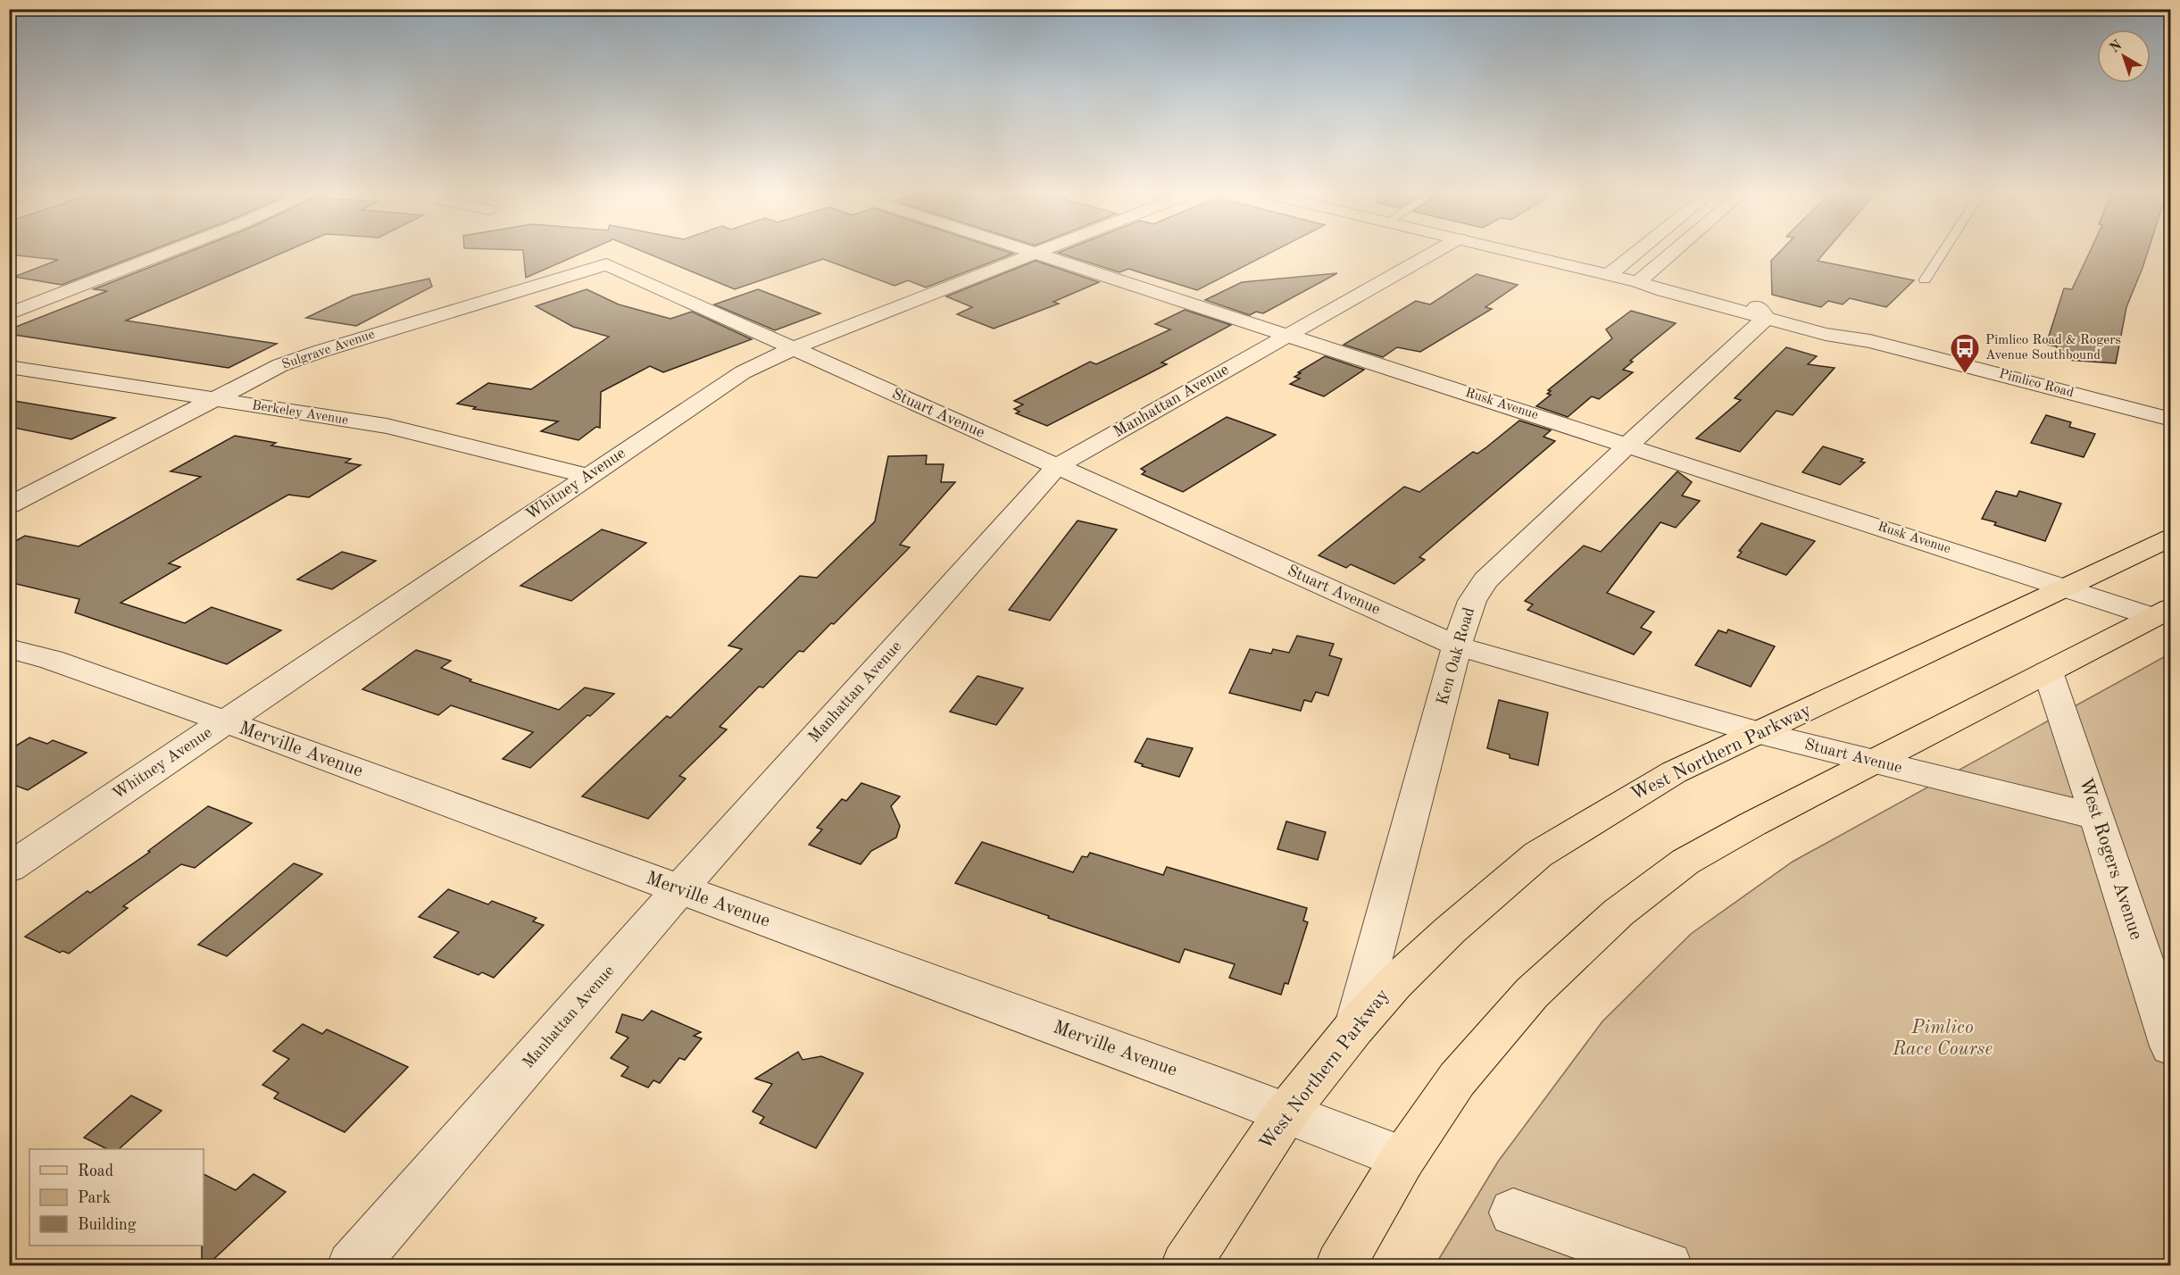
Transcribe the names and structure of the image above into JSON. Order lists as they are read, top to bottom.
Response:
{
  "streets": {
    "main road": ["West Northern Parkway"],
    "street": [
      "Sulgrave Avenue",
      "Pimlico Road",
      "Manhattan Avenue",
      "Rusk Avenue",
      "Berkeley Avenue",
      "Stuart Avenue",
      "Whitney Avenue",
      "Ken Oak Road",
      "Merville Avenue",
      "West Rogers Avenue"
    ]
  },
  "crossings": [
    ["Sulgrave Avenue", "Berkeley Avenue"],
    ["Sulgrave Avenue", "Stuart Avenue"],
    ["Pimlico Road", "Ken Oak Road"],
    ["Manhattan Avenue", "Rusk Avenue"],
    ["Manhattan Avenue", "Stuart Avenue"],
    ["Manhattan Avenue", "Merville Avenue"],
    ["Rusk Avenue", "Whitney Avenue"],
    ["Rusk Avenue", "Ken Oak Road"],
    ["Rusk Avenue", "West Northern Parkway"],
    ["Berkeley Avenue", "Whitney Avenue"],
    ["Stuart Avenue", "Whitney Avenue"],
    ["Stuart Avenue", "Ken Oak Road"],
    ["Stuart Avenue", "West Northern Parkway"],
    ["Stuart Avenue", "West Rogers Avenue"],
    ["Whitney Avenue", "Merville Avenue"],
    ["Ken Oak Road", "West Northern Parkway"],
    ["Merville Avenue", "West Northern Parkway"]
  ],
  "parks": ["Pimlico Race Course"],
  "places": {
    "bus stop": ["Pimlico Road & Rogers Avenue Southbound"]
  },
  "legend": ["Road", "Park", "Building"],
  "north": "top left"
}
